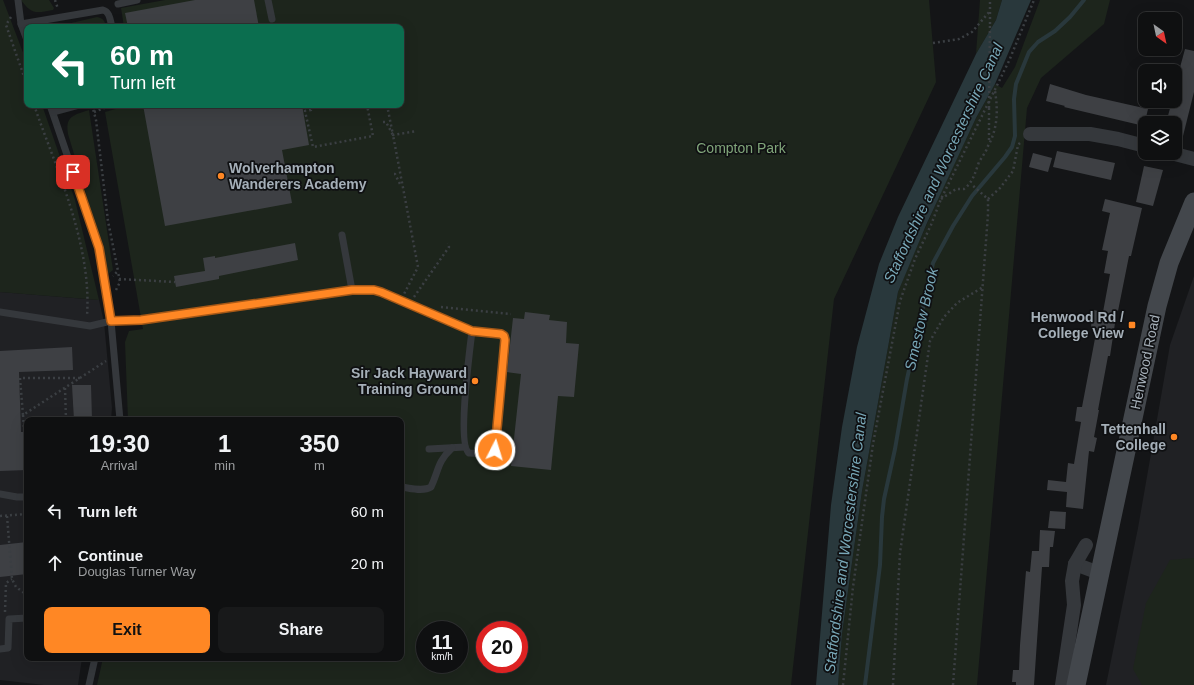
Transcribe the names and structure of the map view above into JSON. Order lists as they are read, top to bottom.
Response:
{
  "streets": {
    "main road": ["Henwood Road"]
  },
  "water": ["Staffordshire and Worcestershire Canal", "Smestow Brook"],
  "parks": ["Compton Park"],
  "places": {
    "other": ["Wolverhampton Wanderers Academy", "Sir Jack Hayward Training Ground", "Tettenhall College"],
    "transit": ["Henwood Rd / College View"]
  },
  "north": "bottom right",
  "page": {
    "turn": ["60 m", "Turn left"],
    "eta": [
      "19:30",
      "Arrival",
      "1",
      "min",
      "350",
      "m"
    ],
    "list": [
      {
        "name": "Turn left",
        "value": "60 m"
      },
      {
        "name": "Continue",
        "note": "Douglas Turner Way",
        "value": "20 m"
      }
    ],
    "buttons": ["Exit", "Share"],
    "speed": "11 km/h",
    "limit": "20"
  }
}
